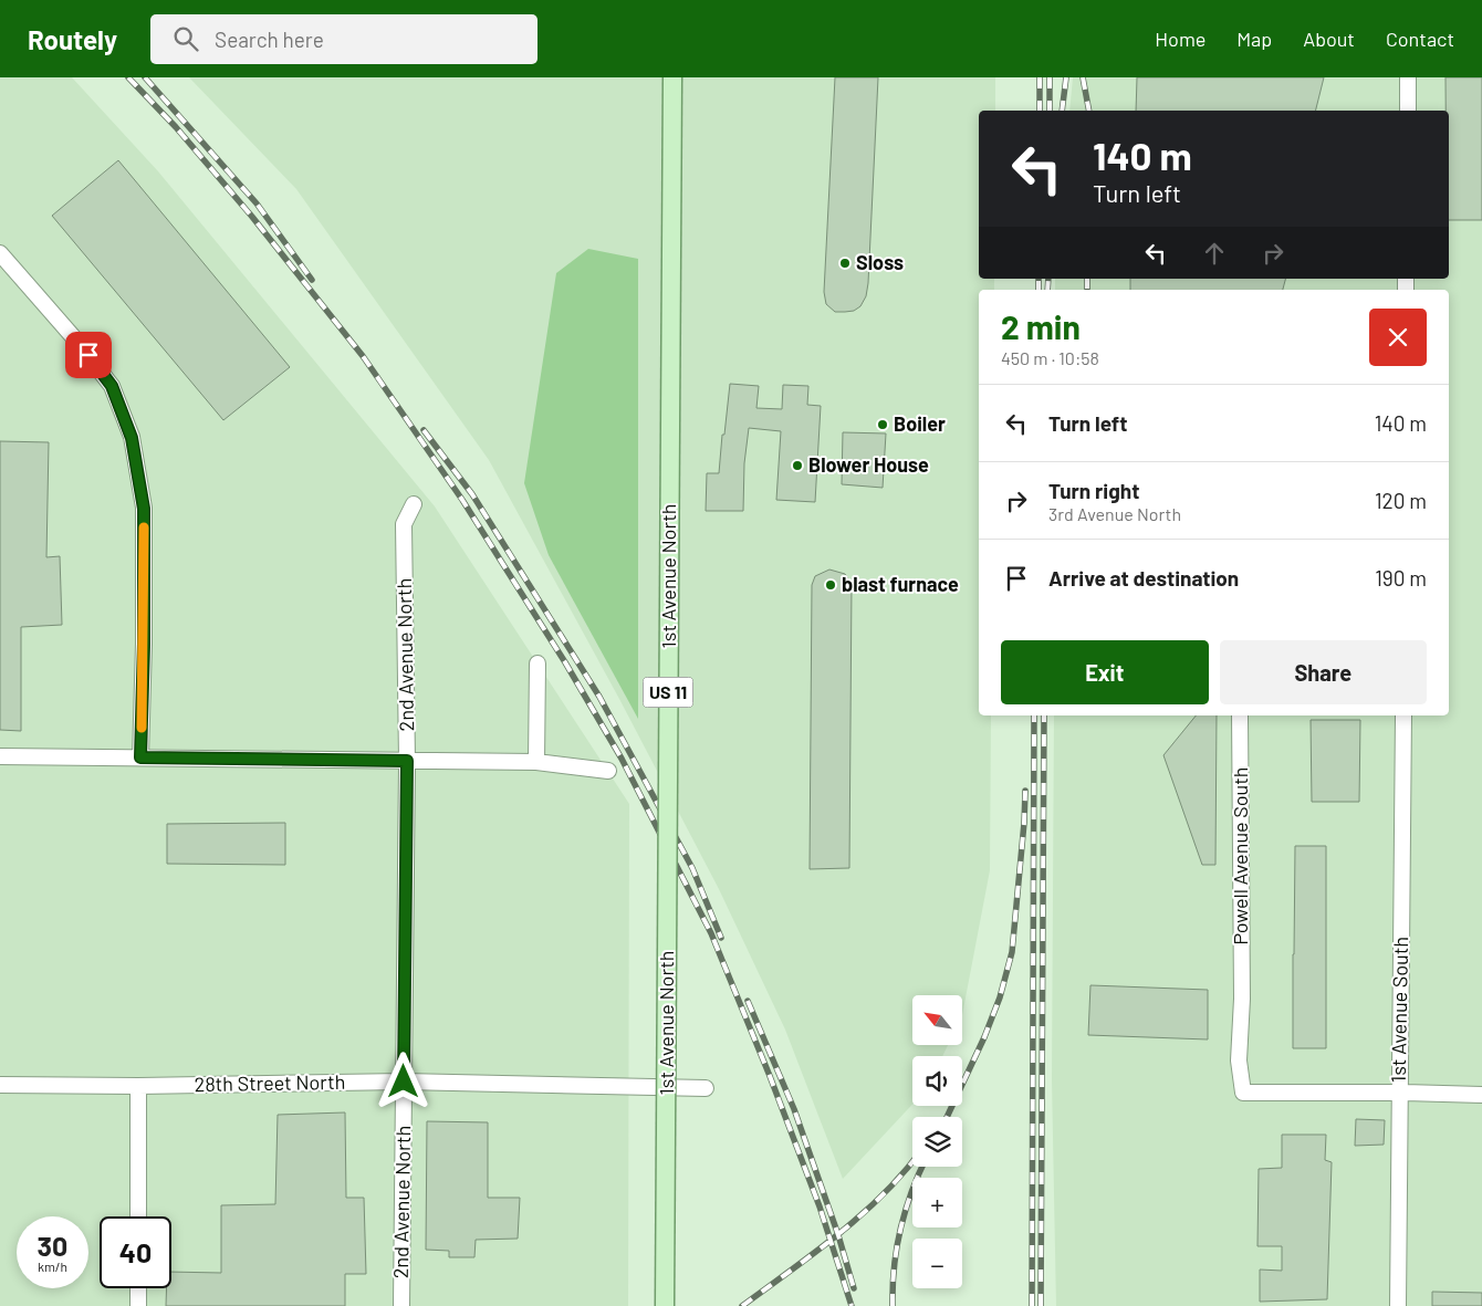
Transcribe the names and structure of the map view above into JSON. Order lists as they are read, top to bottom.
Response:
{
  "streets": {
    "main road": ["1st Avenue North", "US 11"],
    "street": [
      "2nd Avenue North",
      "Powell Avenue South",
      "1st Avenue South",
      "28th Street North"
    ]
  },
  "crossings": [
    ["2nd Avenue North", "28th Street North"],
    ["Powell Avenue South", "1st Avenue South"]
  ],
  "places": [
    "Sloss",
    "Boiler",
    "Blower House",
    "blast furnace"
  ],
  "north": "top left",
  "page": {
    "header": "Routely",
    "search": "Search here",
    "nav": [
      "Home",
      "Map",
      "About",
      "Contact"
    ],
    "turn": ["140 m", "Turn left"],
    "heading": ["2 min", "450 m · 10:58"],
    "list": [
      {
        "name": "Turn left",
        "value": "140 m"
      },
      {
        "name": "Turn right",
        "note": "3rd Avenue North",
        "value": "120 m"
      },
      {
        "name": "Arrive at destination",
        "value": "190 m"
      }
    ],
    "buttons": ["Exit", "Share"],
    "map_buttons": ["+", "−"],
    "speed": "30 km/h",
    "limit": "40"
  }
}
